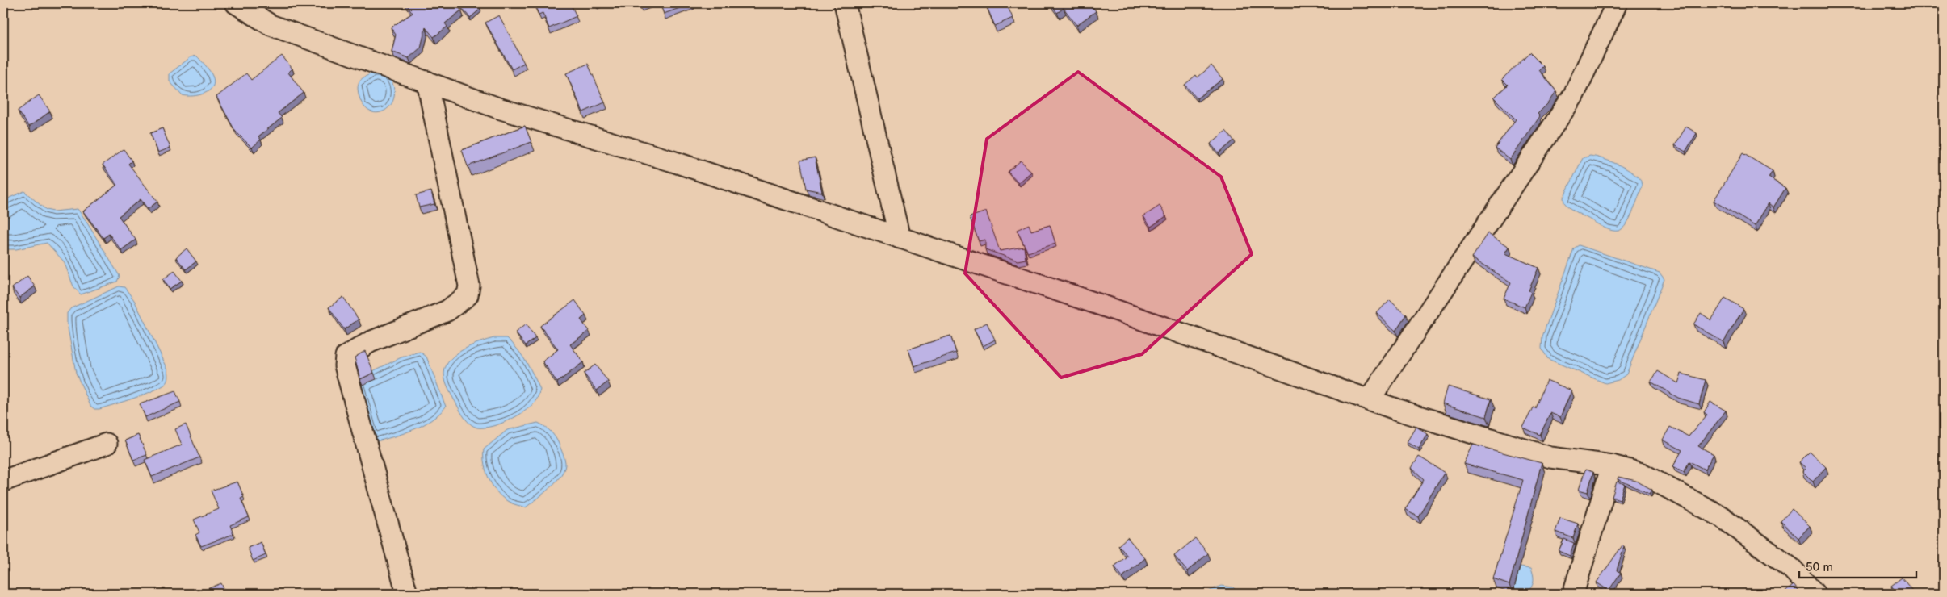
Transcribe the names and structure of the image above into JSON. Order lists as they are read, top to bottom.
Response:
{
  "scale_bar": "50 m"
}
